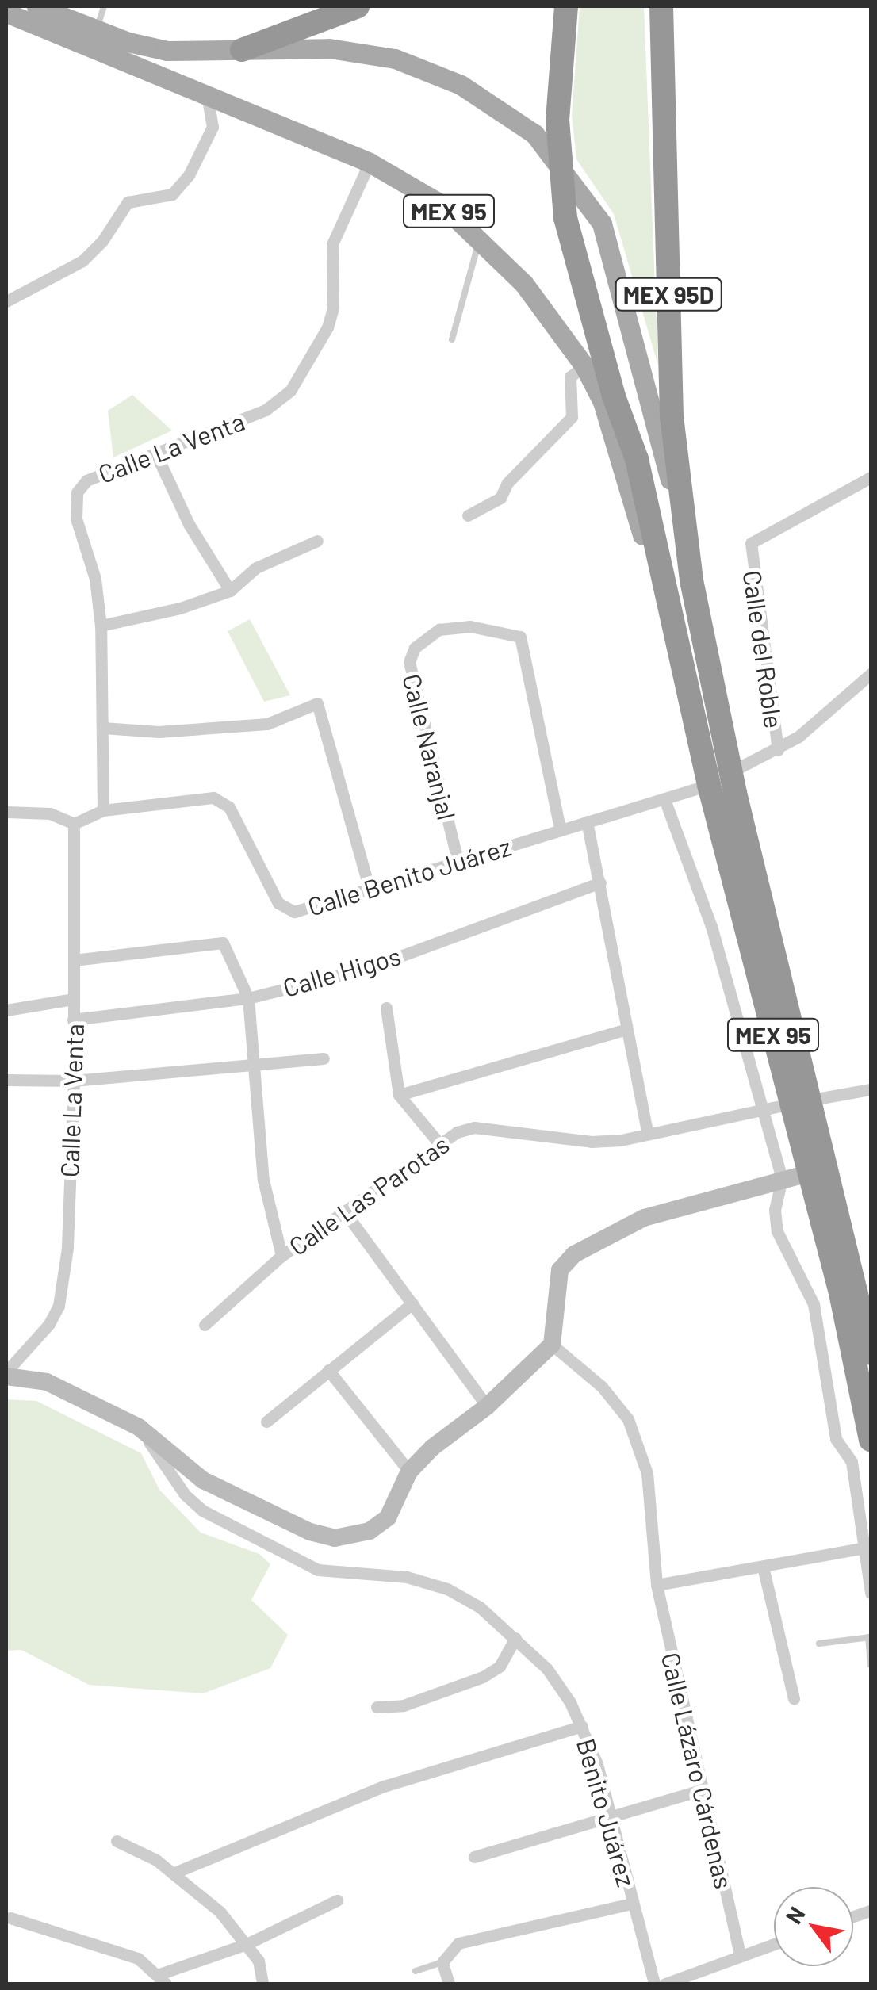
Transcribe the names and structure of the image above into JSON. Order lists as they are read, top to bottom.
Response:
{
  "streets": {
    "highway": ["MEX 95", "MEX 95D"],
    "street": [
      "Calle La Venta",
      "Calle del Roble",
      "Calle Naranjal",
      "Calle Benito Juárez",
      "Calle Higos",
      "Calle Las Parotas",
      "Calle Lázaro Cárdenas",
      "Benito Juárez"
    ]
  },
  "crossings": [
    ["MEX 95", "MEX 95D"],
    ["MEX 95", "Calle La Venta"],
    ["MEX 95", "Calle Benito Juárez"],
    ["MEX 95", "Calle Las Parotas"],
    ["Calle La Venta", "Calle Benito Juárez"],
    ["Calle La Venta", "Calle Higos"],
    ["Calle Naranjal", "Calle Benito Juárez"]
  ],
  "north": "top left"
}
